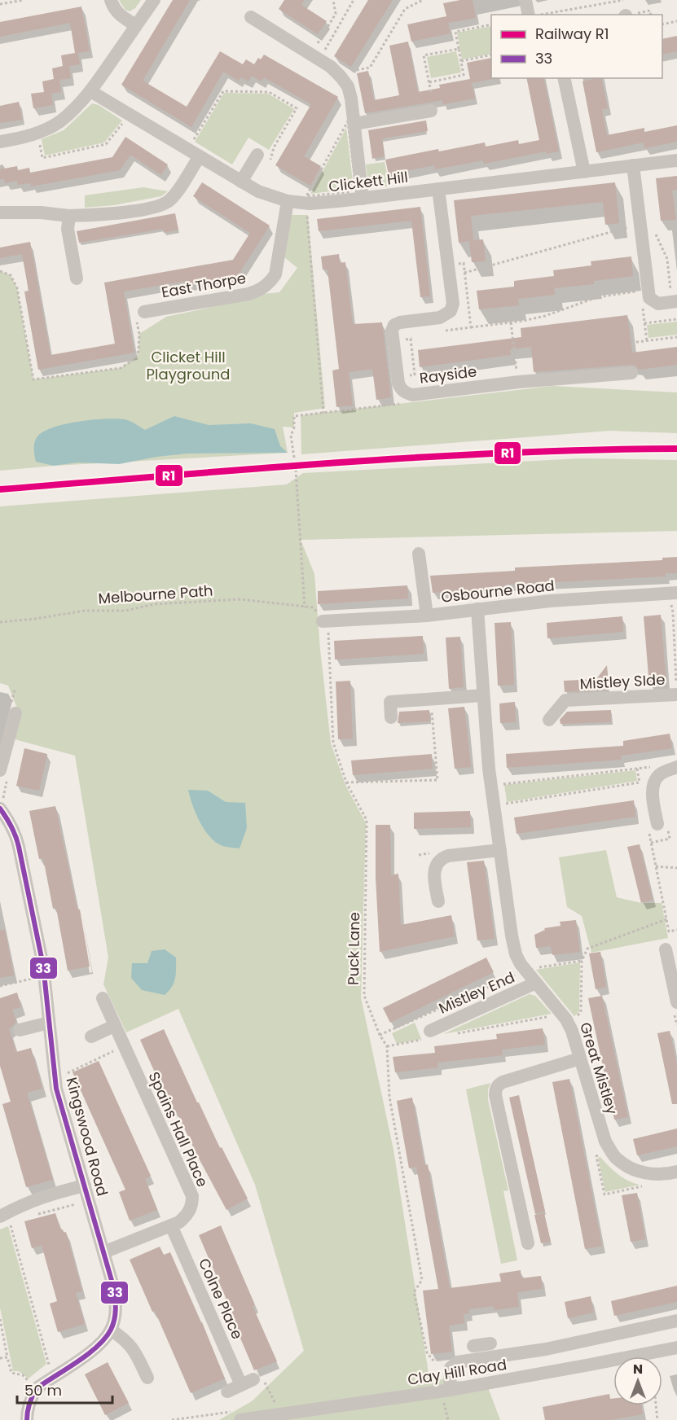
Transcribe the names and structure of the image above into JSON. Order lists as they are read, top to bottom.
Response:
{
  "streets": {
    "street": [
      "Clickett Hill",
      "East Thorpe",
      "Rayside",
      "Osbourne Road",
      "Mistley SIde",
      "Mistley End",
      "Great Mistley",
      "Spains Hall Place",
      "Kingswood Road",
      "Colne Place",
      "Clay Hill Road"
    ],
    "path": ["Melbourne Path", "Puck Lane"]
  },
  "crossings": [
    ["Clickett Hill", "East Thorpe"],
    ["Clickett Hill", "Rayside"],
    ["Osbourne Road", "Puck Lane"],
    ["Osbourne Road", "Great Mistley"],
    ["Mistley End", "Great Mistley"],
    ["Spains Hall Place", "Kingswood Road"],
    ["Spains Hall Place", "Colne Place"]
  ],
  "parks": ["Clicket Hill Playground"],
  "lines": ["rail line R1", "transit line 33"],
  "legend": ["Railway R1", "33"],
  "scale_bar": "50 m",
  "north": "top"
}
